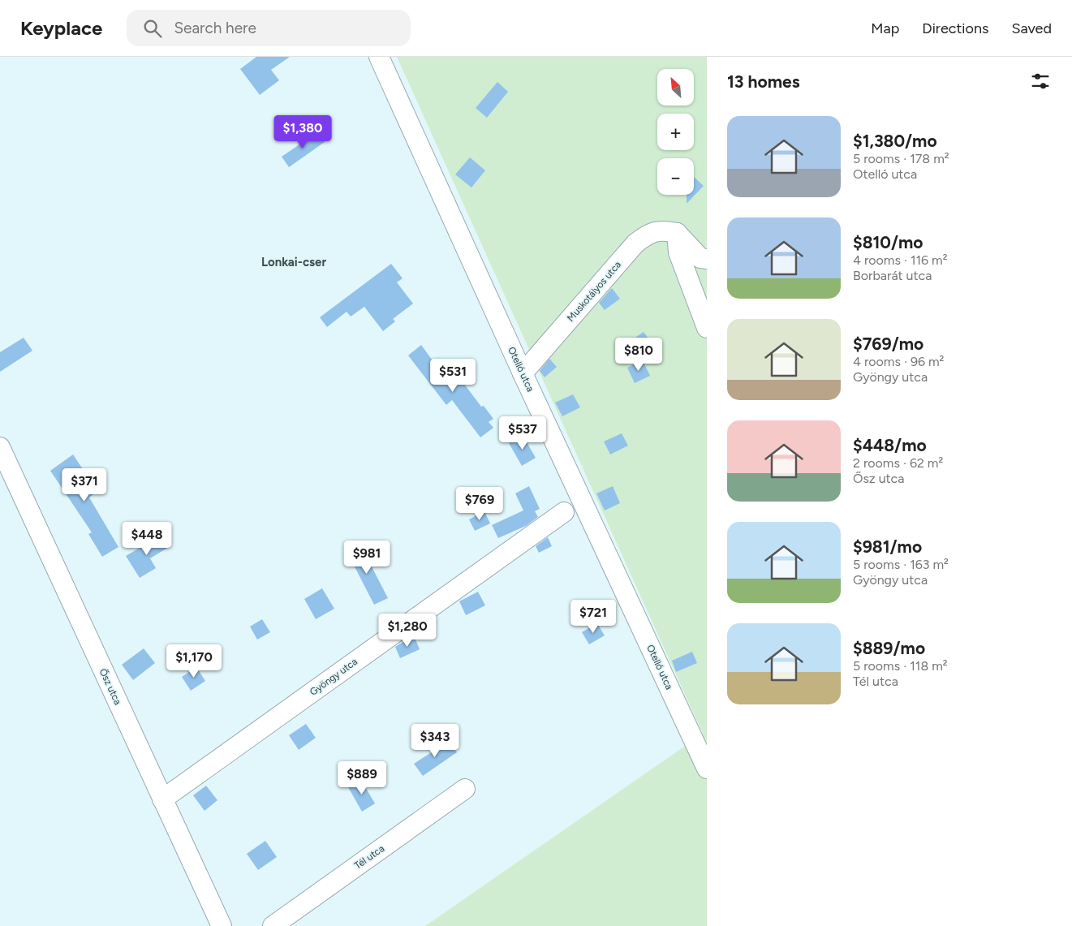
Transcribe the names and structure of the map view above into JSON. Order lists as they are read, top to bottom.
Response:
{
  "streets": {
    "street": [
      "Muskotályos utca",
      "Otelló utca",
      "Gyöngy utca",
      "Ősz utca",
      "Tél utca"
    ]
  },
  "crossings": [
    ["Muskotályos utca", "Otelló utca"],
    ["Gyöngy utca", "Ősz utca"]
  ],
  "districts": ["Lonkai-cser"],
  "north": "top left",
  "page": {
    "header": "Keyplace",
    "search": "Search here",
    "nav": ["Map", "Directions", "Saved"],
    "heading": "13 homes",
    "map_buttons": ["+", "−"],
    "list": [
      {
        "name": "$1,380/mo",
        "note": "5 rooms · 178 m² · Otelló utca"
      },
      {
        "name": "$810/mo",
        "note": "4 rooms · 116 m² · Borbarát utca"
      },
      {
        "name": "$769/mo",
        "note": "4 rooms · 96 m² · Gyöngy utca"
      },
      {
        "name": "$448/mo",
        "note": "2 rooms · 62 m² · Ősz utca"
      },
      {
        "name": "$981/mo",
        "note": "5 rooms · 163 m² · Gyöngy utca"
      },
      {
        "name": "$889/mo",
        "note": "5 rooms · 118 m² · Tél utca"
      }
    ],
    "price": [
      "$1,380",
      "$810",
      "$531",
      "$537",
      "$371",
      "$769",
      "$448",
      "$981",
      "$721",
      "$1,280",
      "$1,170",
      "$343",
      "$889"
    ]
  }
}
